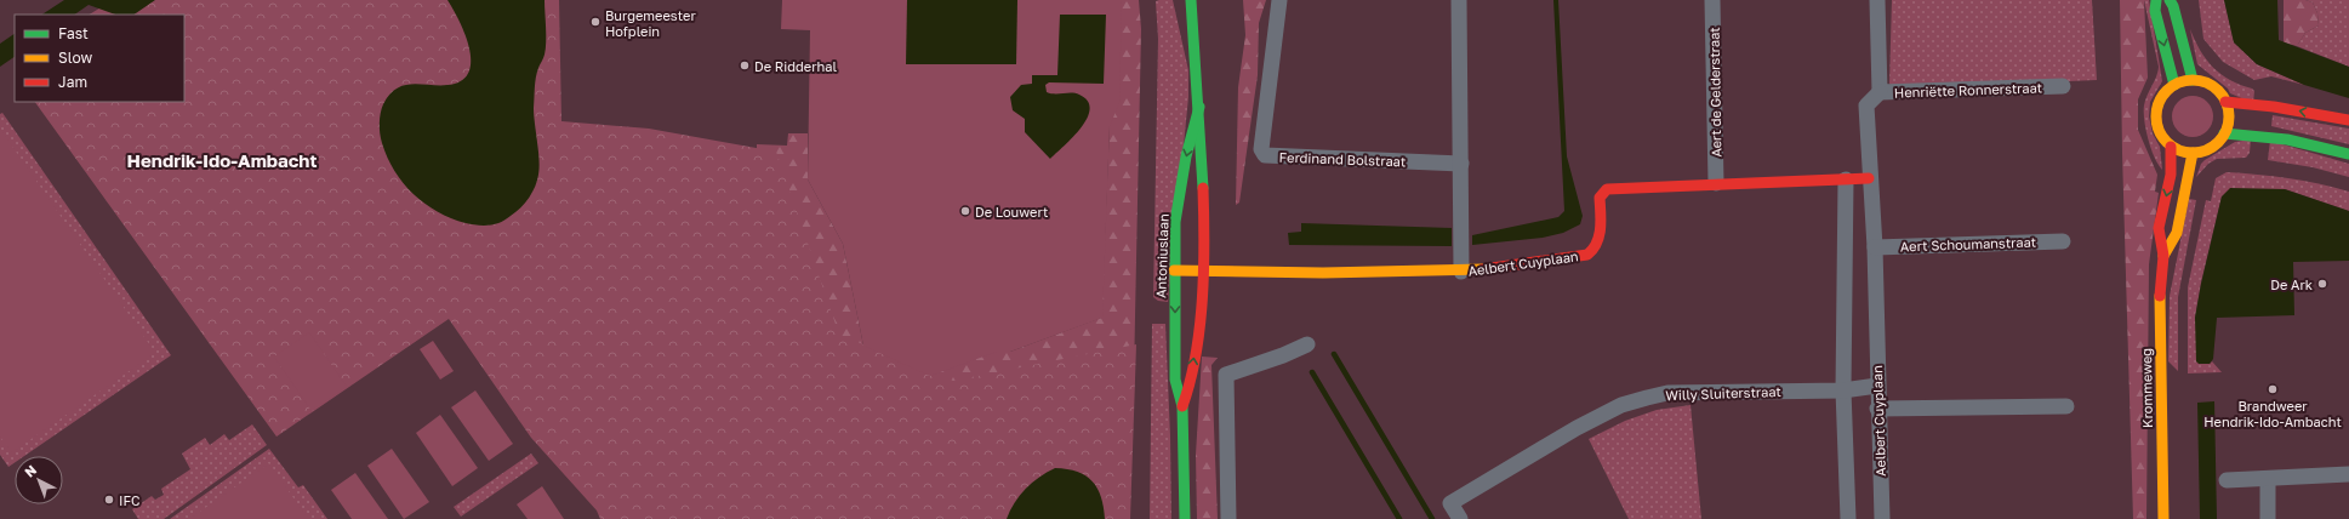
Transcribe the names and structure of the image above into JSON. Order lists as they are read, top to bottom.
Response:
{
  "streets": {
    "main road": ["Antoniuslaan", "Aelbert Cuyplaan", "Krommeweg"],
    "street": [
      "Henriëtte Ronnerstraat",
      "Aert de Gelderstraat",
      "Ferdinand Bolstraat",
      "Aert Schoumanstraat",
      "Willy Sluiterstraat"
    ]
  },
  "crossings": [
    ["Henriëtte Ronnerstraat", "Aelbert Cuyplaan"],
    ["Aert de Gelderstraat", "Aelbert Cuyplaan"],
    ["Aert Schoumanstraat", "Aelbert Cuyplaan"],
    ["Antoniuslaan", "Aelbert Cuyplaan"],
    ["Aelbert Cuyplaan", "Willy Sluiterstraat"]
  ],
  "districts": ["Hendrik-Ido-Ambacht"],
  "places": [
    "Burgemeester Hofplein",
    "De Ridderhal",
    "De Louwert",
    "De Ark",
    "Brandweer Hendrik-Ido-Ambacht",
    "IFC"
  ],
  "legend": ["Fast", "Slow", "Jam"],
  "north": "top left"
}
